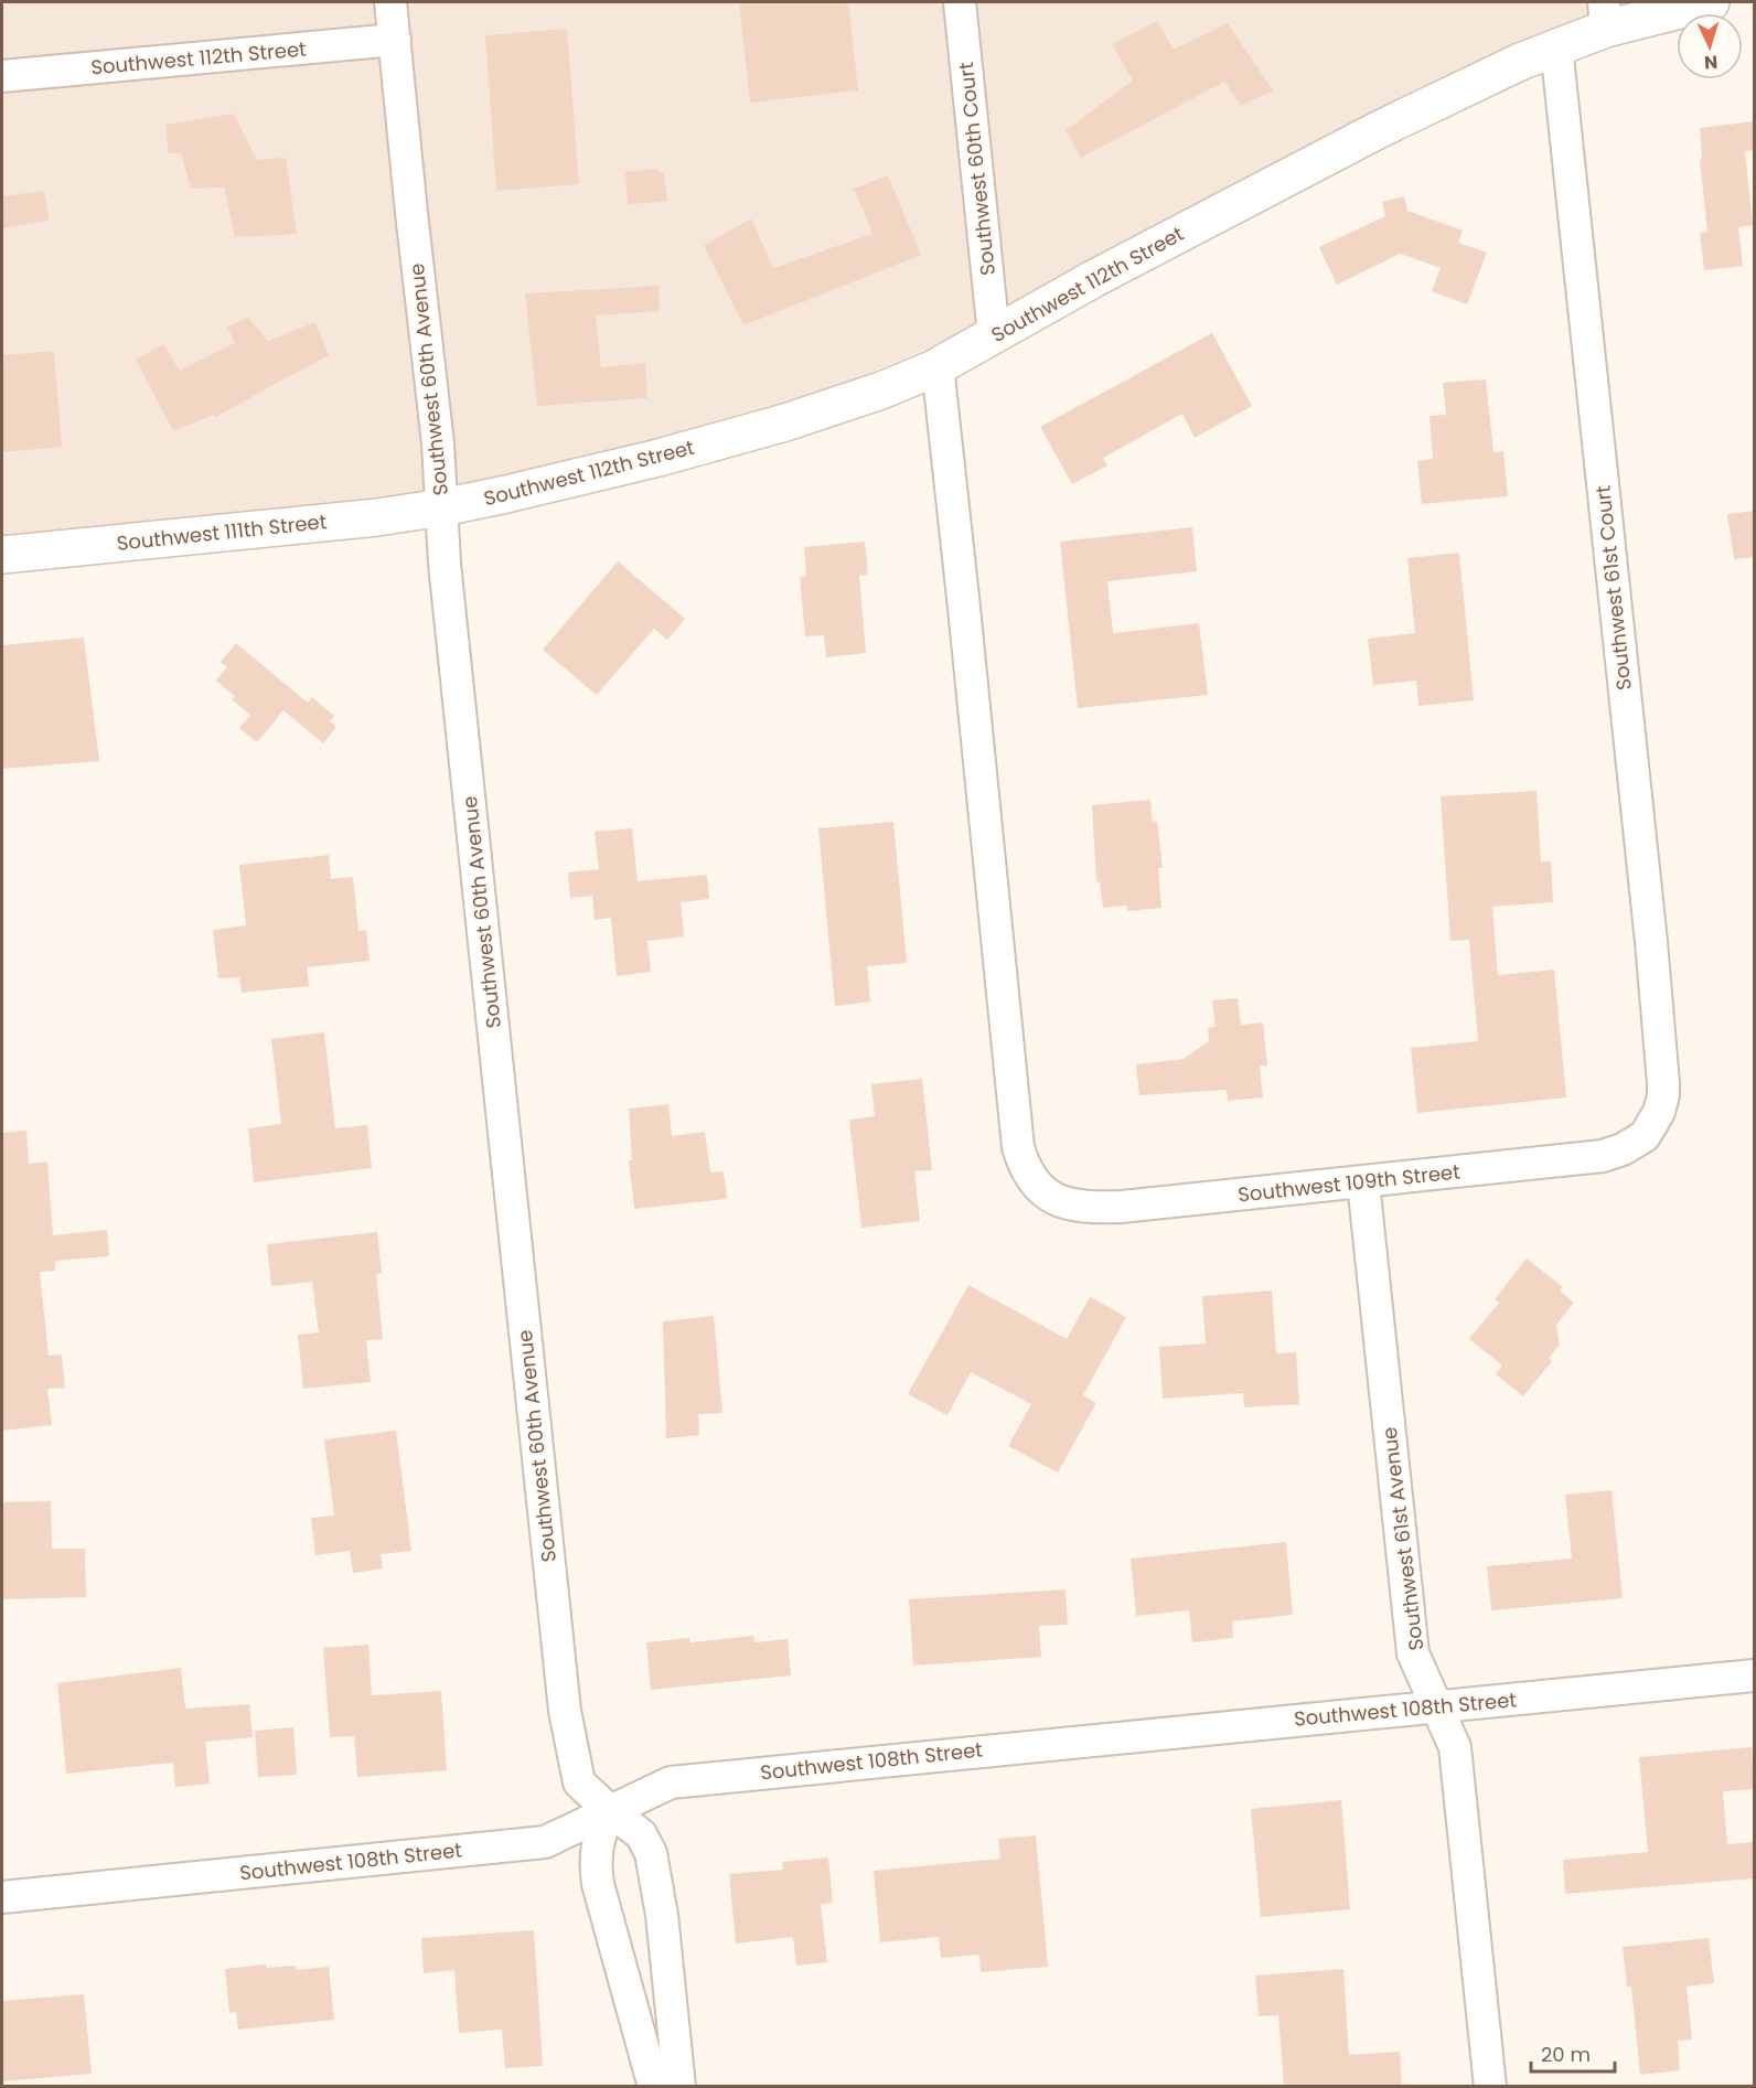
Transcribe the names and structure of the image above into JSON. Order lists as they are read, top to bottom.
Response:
{
  "streets": {
    "main road": ["Southwest 112th Street", "Southwest 111th Street"],
    "street": [
      "Southwest 60th Court",
      "Southwest 60th Avenue",
      "Southwest 61st Court",
      "Southwest 109th Street",
      "Southwest 61st Avenue",
      "Southwest 108th Street"
    ]
  },
  "crossings": [
    ["Southwest 112th Street", "Southwest 60th Court"],
    ["Southwest 112th Street", "Southwest 60th Avenue"],
    ["Southwest 112th Street", "Southwest 111th Street"],
    ["Southwest 112th Street", "Southwest 61st Court"],
    ["Southwest 112th Street", "Southwest 109th Street"],
    ["Southwest 60th Avenue", "Southwest 111th Street"],
    ["Southwest 60th Avenue", "Southwest 108th Street"],
    ["Southwest 61st Court", "Southwest 109th Street"],
    ["Southwest 109th Street", "Southwest 61st Avenue"],
    ["Southwest 61st Avenue", "Southwest 108th Street"]
  ],
  "scale_bar": "20 m",
  "north": "bottom"
}
